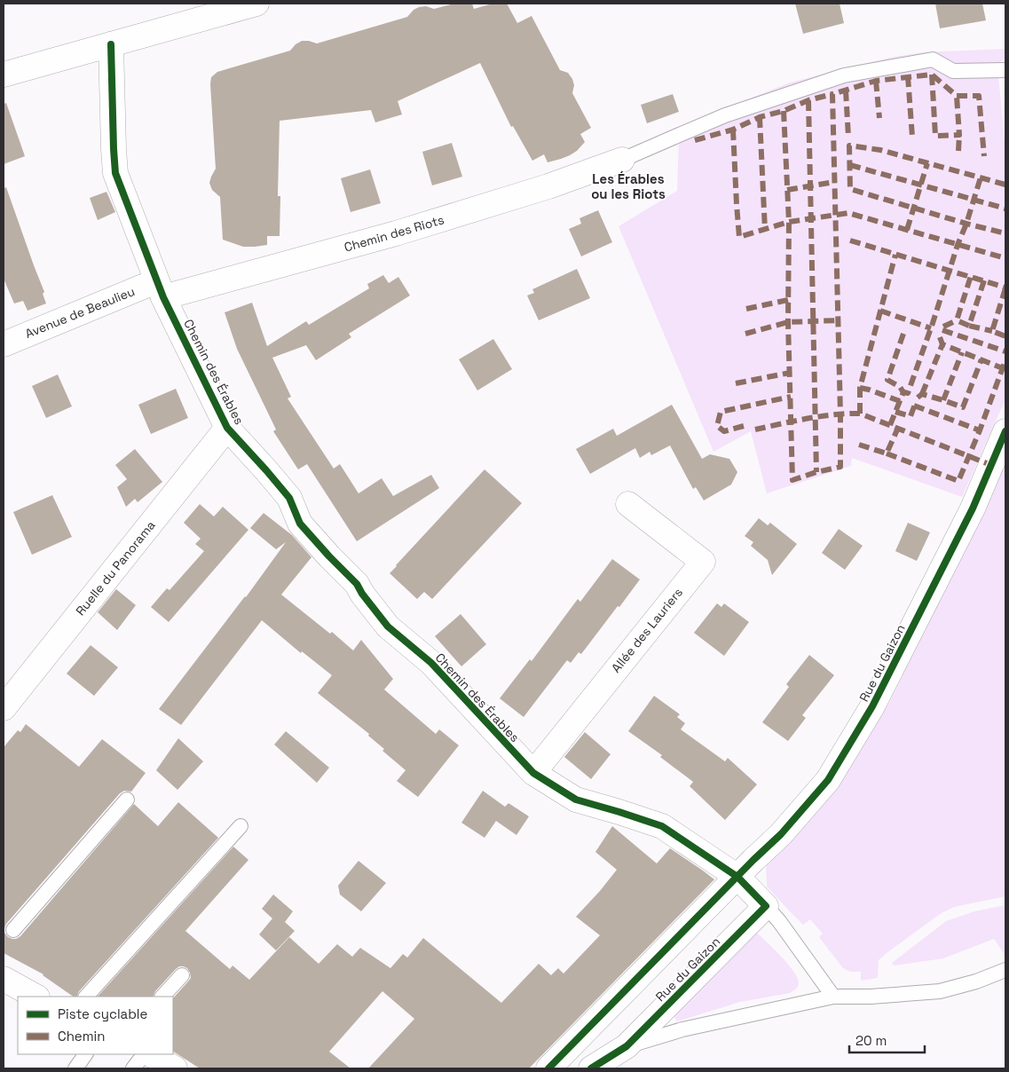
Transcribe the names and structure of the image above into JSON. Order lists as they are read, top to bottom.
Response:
{
  "streets": {
    "street": [
      "Chemin des Riots",
      "Avenue de Beaulieu",
      "Chemin des Érables",
      "Ruelle du Panorama",
      "Allée des Lauriers",
      "Rue du Gaizon"
    ]
  },
  "crossings": [
    ["Chemin des Riots", "Avenue de Beaulieu"],
    ["Chemin des Riots", "Chemin des Érables"],
    ["Avenue de Beaulieu", "Chemin des Érables"],
    ["Chemin des Érables", "Ruelle du Panorama"],
    ["Chemin des Érables", "Allée des Lauriers"],
    ["Chemin des Érables", "Rue du Gaizon"]
  ],
  "districts": ["Les Érables ou les Riots"],
  "legend": ["Piste cyclable", "Chemin"],
  "scale_bar": "20 m"
}
